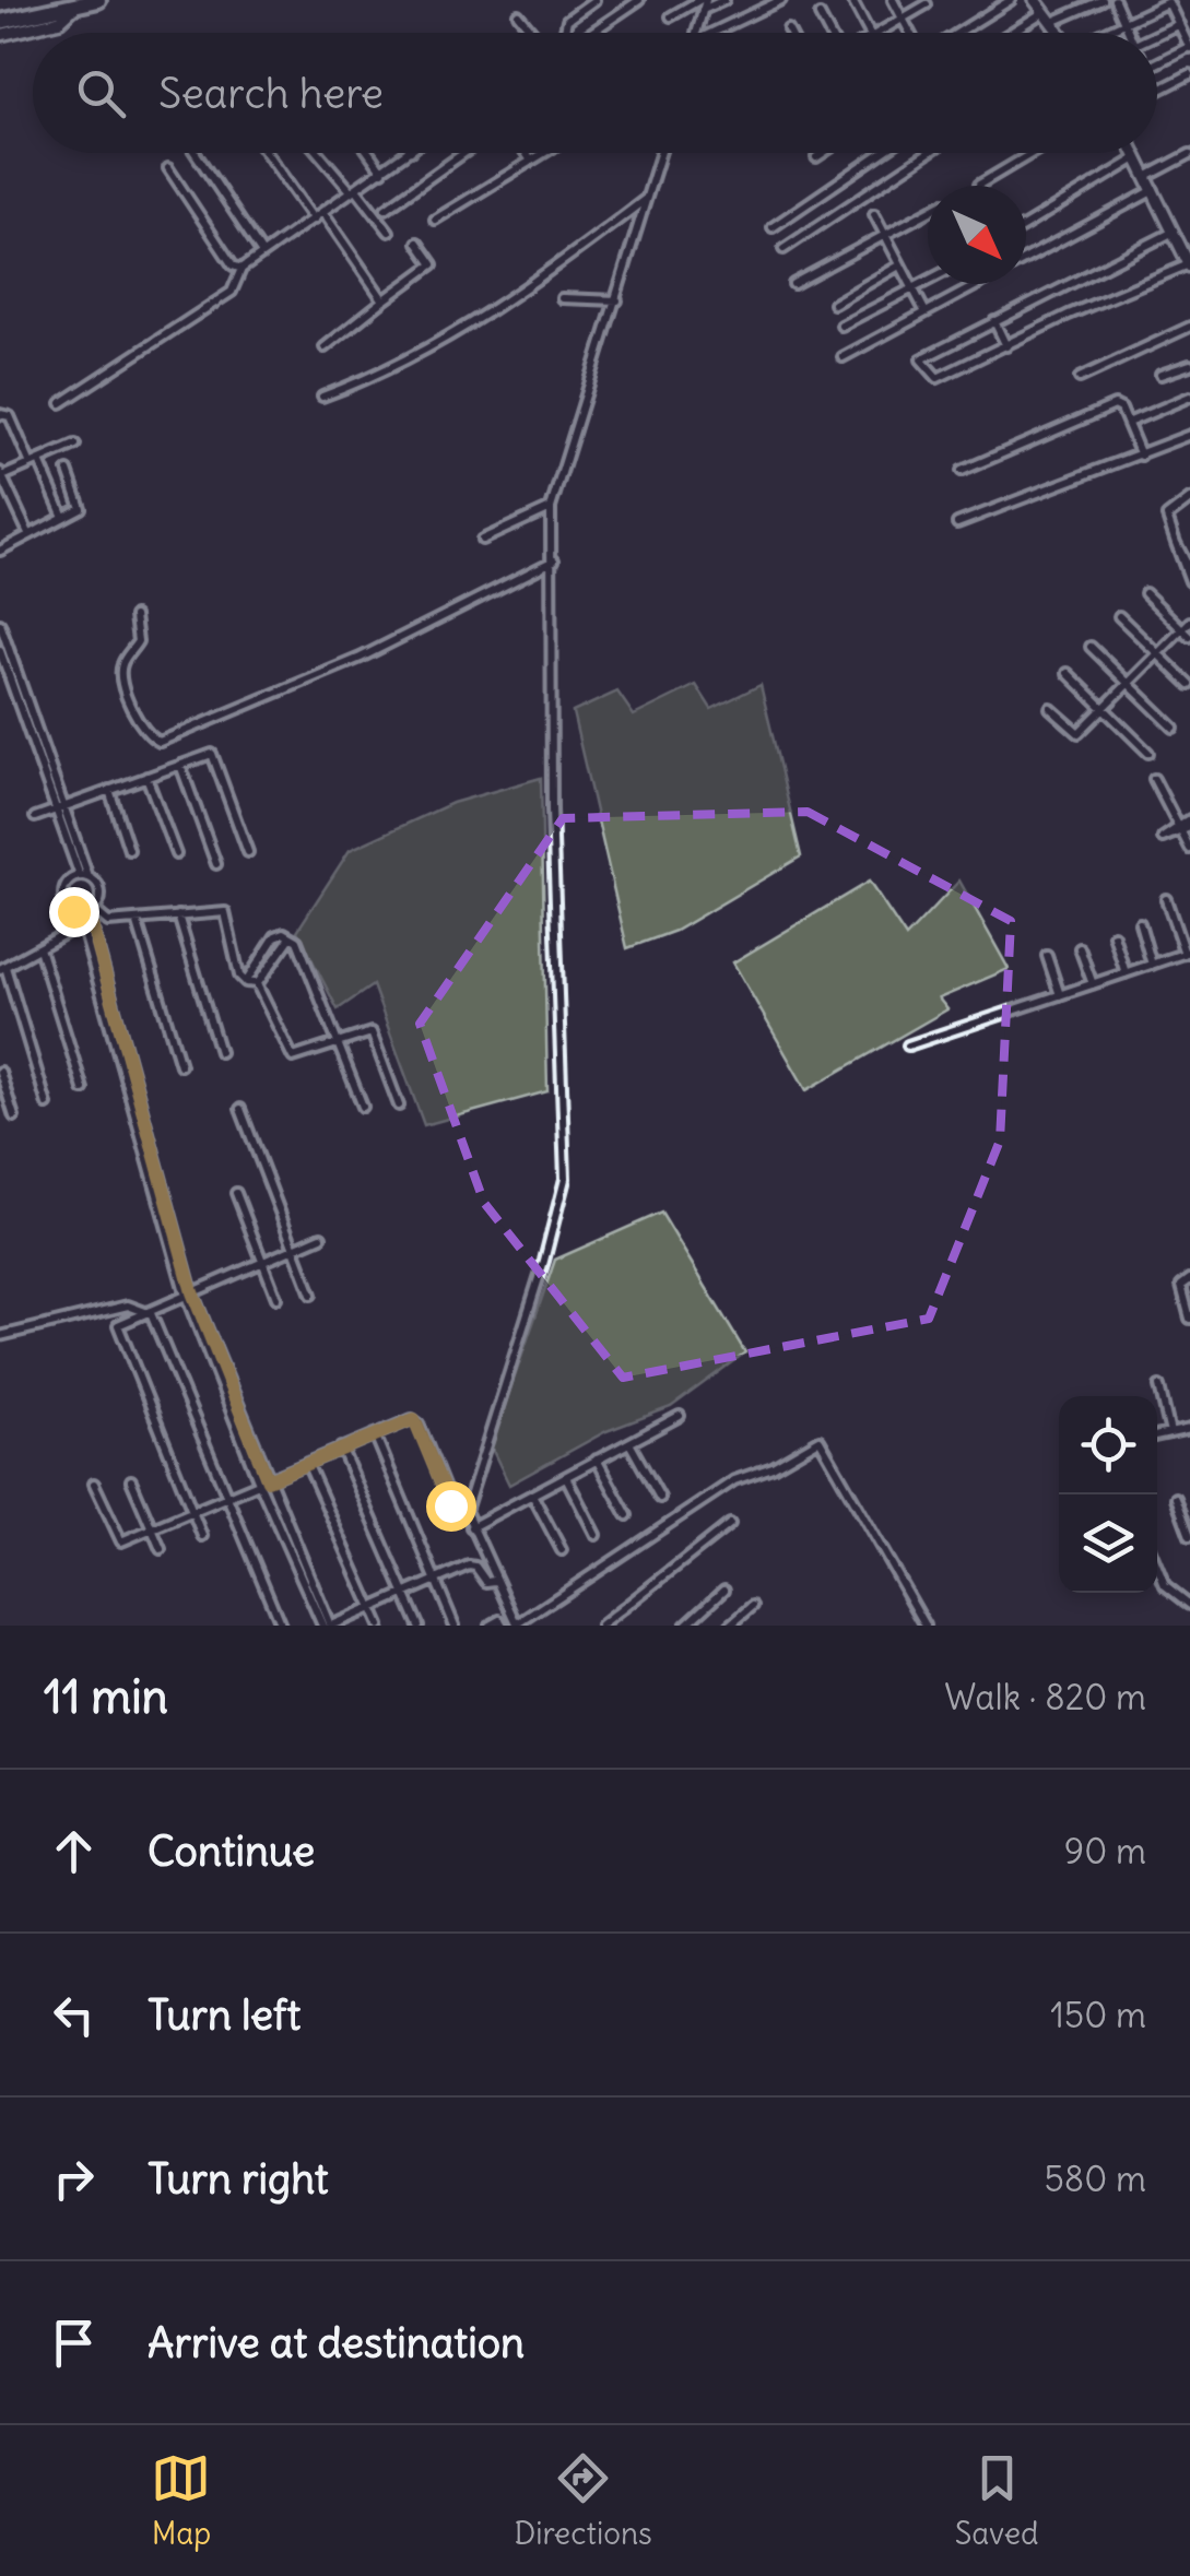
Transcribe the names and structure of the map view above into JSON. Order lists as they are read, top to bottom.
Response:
{
  "north": "bottom right",
  "page": {
    "search": "Search here",
    "heading": ["11 min", "Walk · 820 m"],
    "list": [
      ["Continue", "90 m"],
      ["Turn left", "150 m"],
      ["Turn right", "580 m"],
      "Arrive at destination"
    ],
    "nav": ["Map", "Directions", "Saved"]
  }
}
